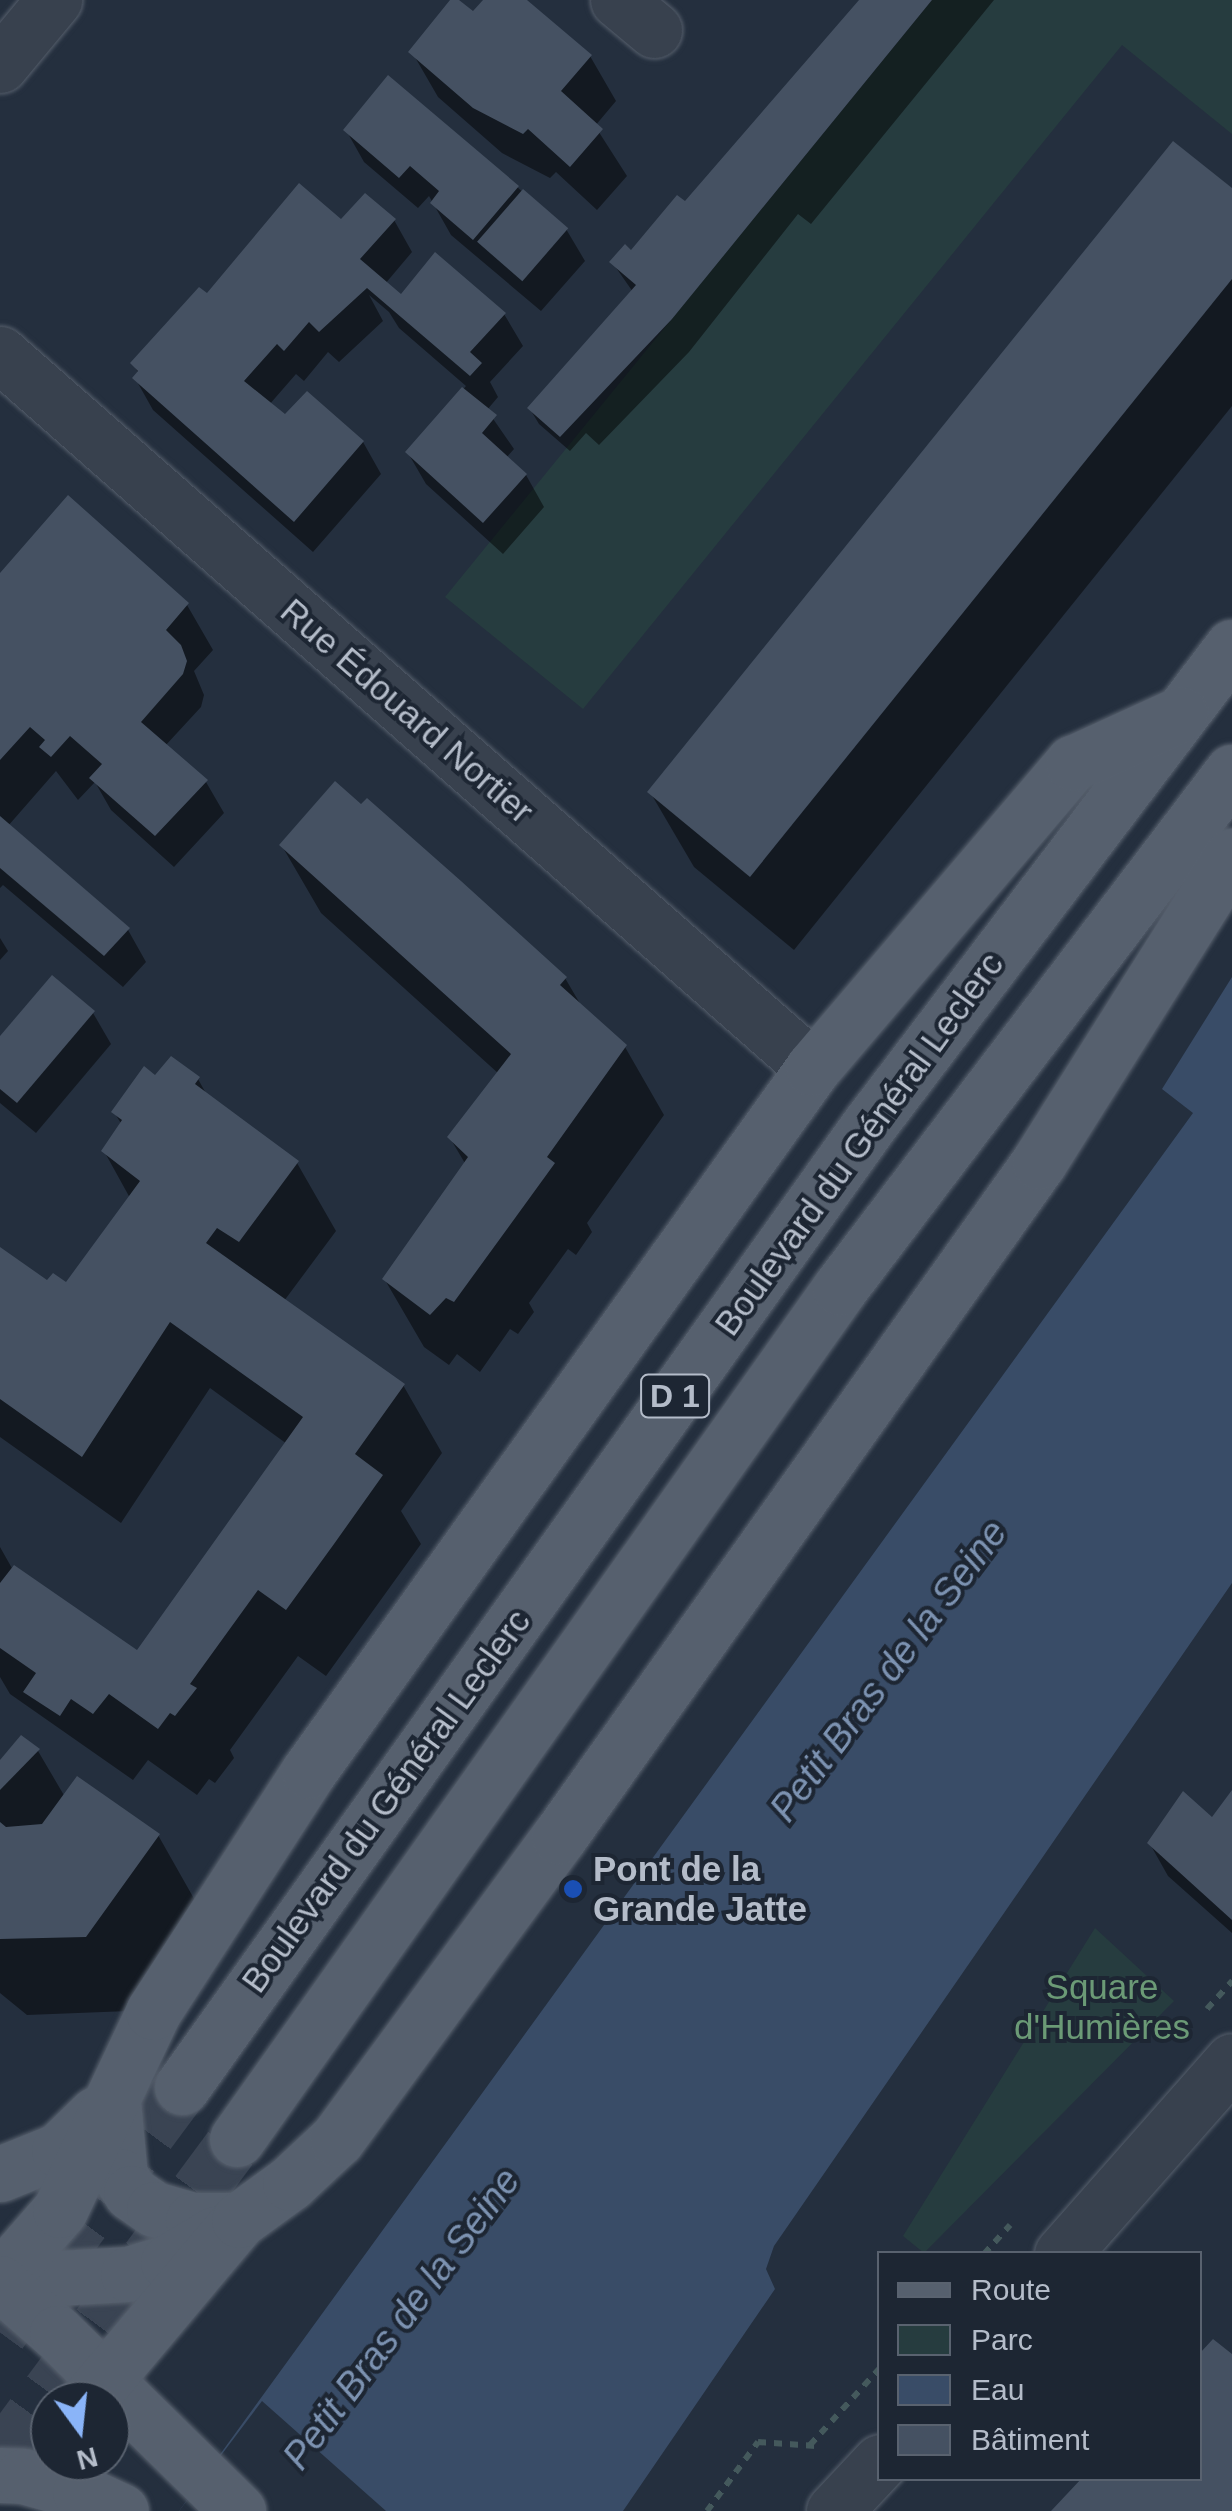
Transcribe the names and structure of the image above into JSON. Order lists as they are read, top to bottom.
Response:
{
  "streets": {
    "main road": ["Boulevard du Général Leclerc", "D 1"],
    "street": ["Rue Édouard Nortier"]
  },
  "water": ["Petit Bras de la Seine"],
  "parks": ["Square d'Humières"],
  "places": ["Pont de la Grande Jatte"],
  "legend": [
    "Route",
    "Parc",
    "Eau",
    "Bâtiment"
  ],
  "north": "bottom"
}
